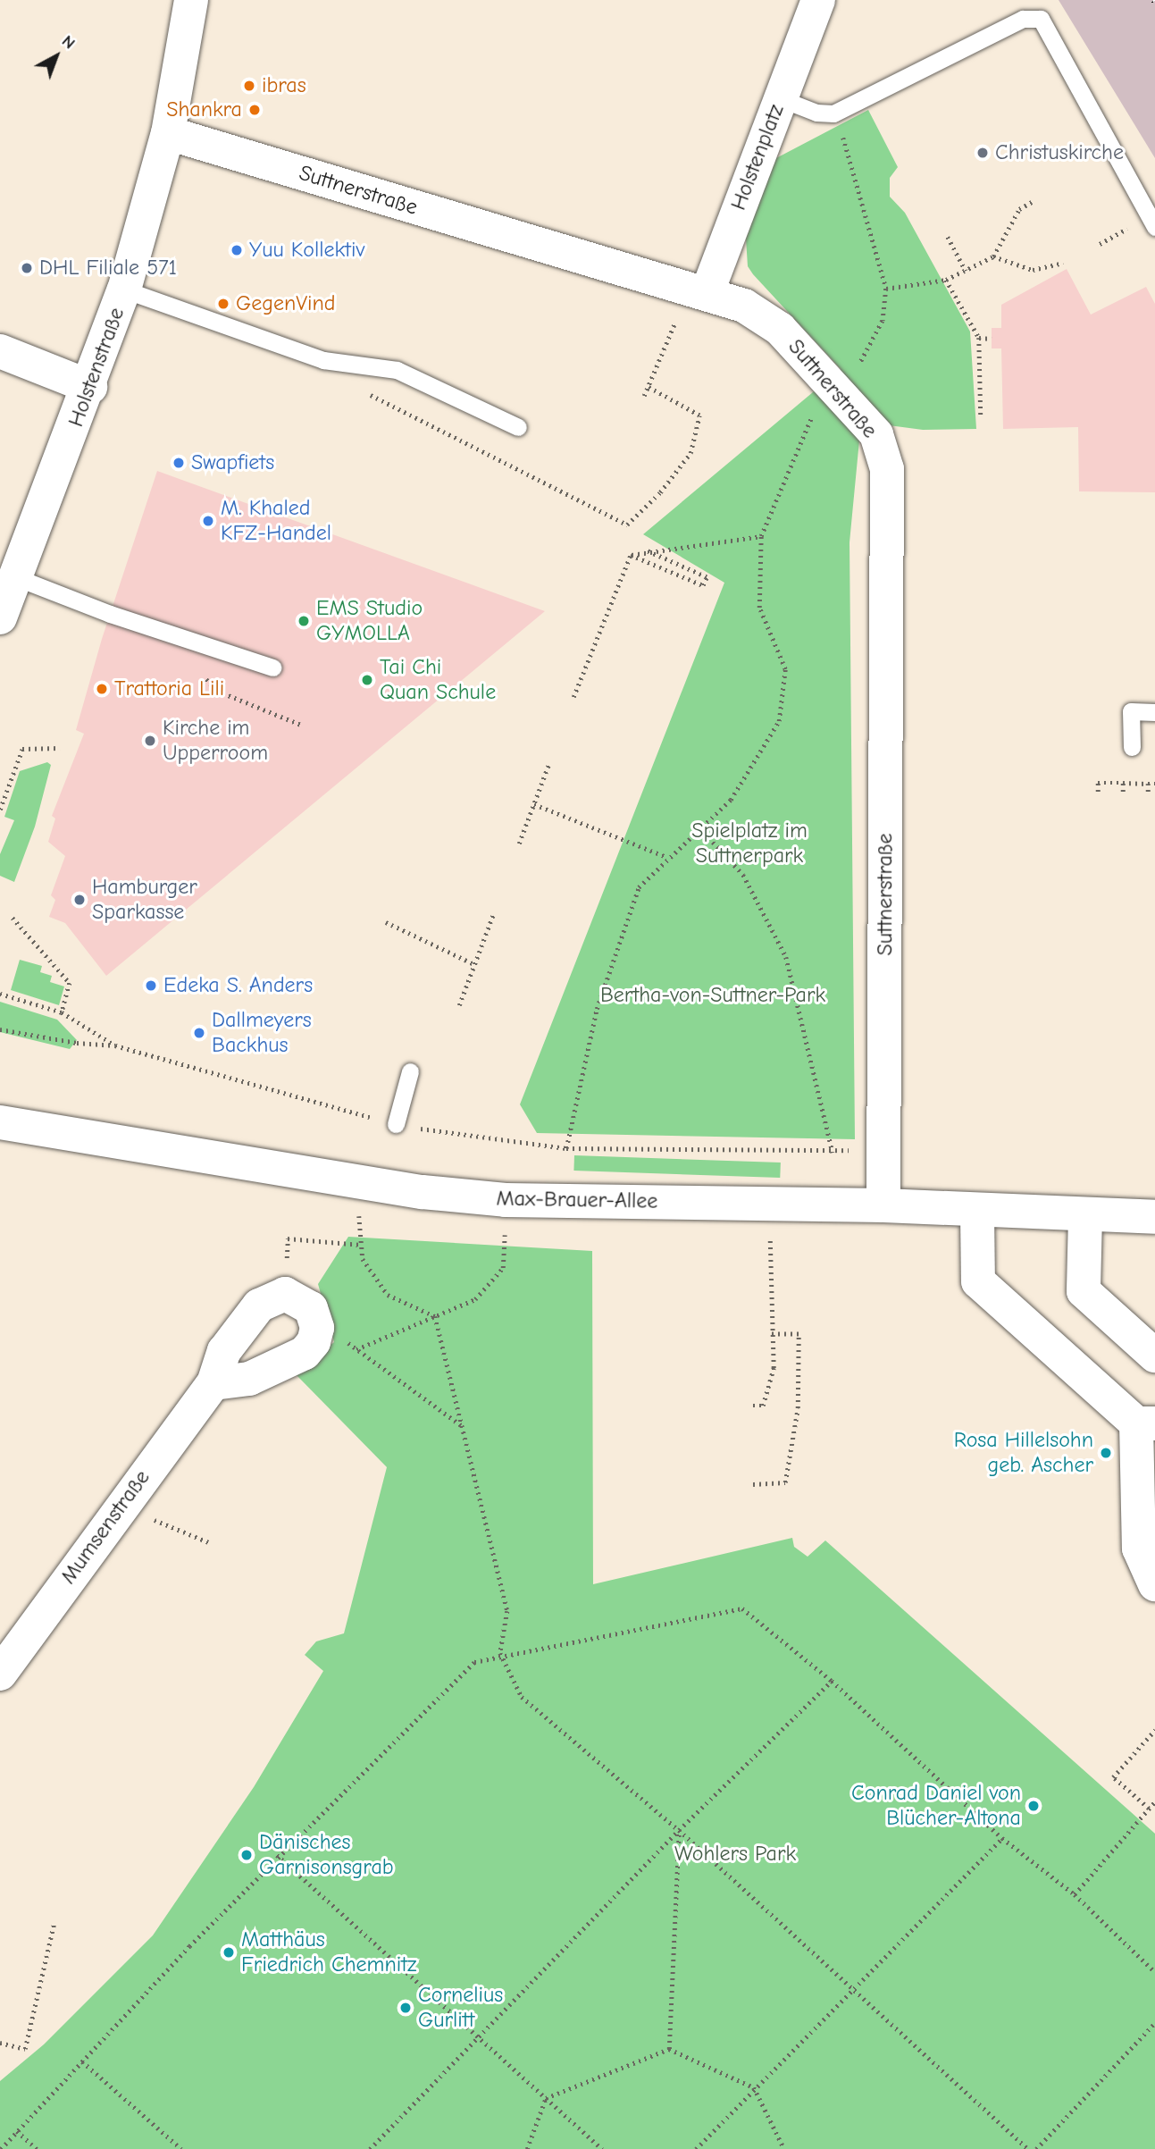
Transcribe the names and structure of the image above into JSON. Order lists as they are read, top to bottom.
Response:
{
  "streets": {
    "street": [
      "Holstenplatz",
      "Suttnerstraße",
      "Holstenstraße",
      "Max-Brauer-Allee",
      "Mumsenstraße"
    ]
  },
  "crossings": [
    ["Holstenplatz", "Suttnerstraße"],
    ["Suttnerstraße", "Holstenstraße"],
    ["Suttnerstraße", "Max-Brauer-Allee"]
  ],
  "parks": ["Spielplatz im Suttnerpark", "Bertha-von-Suttner-Park", "Wohlers Park"],
  "places": [
    "ibras",
    "Shankra",
    "Christuskirche",
    "Yuu Kollektiv",
    "DHL Filiale 571",
    "GegenVind",
    "Swapfiets",
    "M. Khaled KFZ-Handel",
    "EMS Studio GYMOLLA",
    "Tai Chi Quan Schule",
    "Trattoria Lili",
    "Kirche im Upperroom",
    "Hamburger Sparkasse",
    "Edeka S. Anders",
    "Dallmeyers Backhus",
    "Rosa Hillelsohn geb. Ascher",
    "Conrad Daniel von Blücher-Altona",
    "Dänisches Garnisonsgrab",
    "Matthäus Friedrich Chemnitz",
    "Cornelius Gurlitt"
  ],
  "north": "top right"
}
